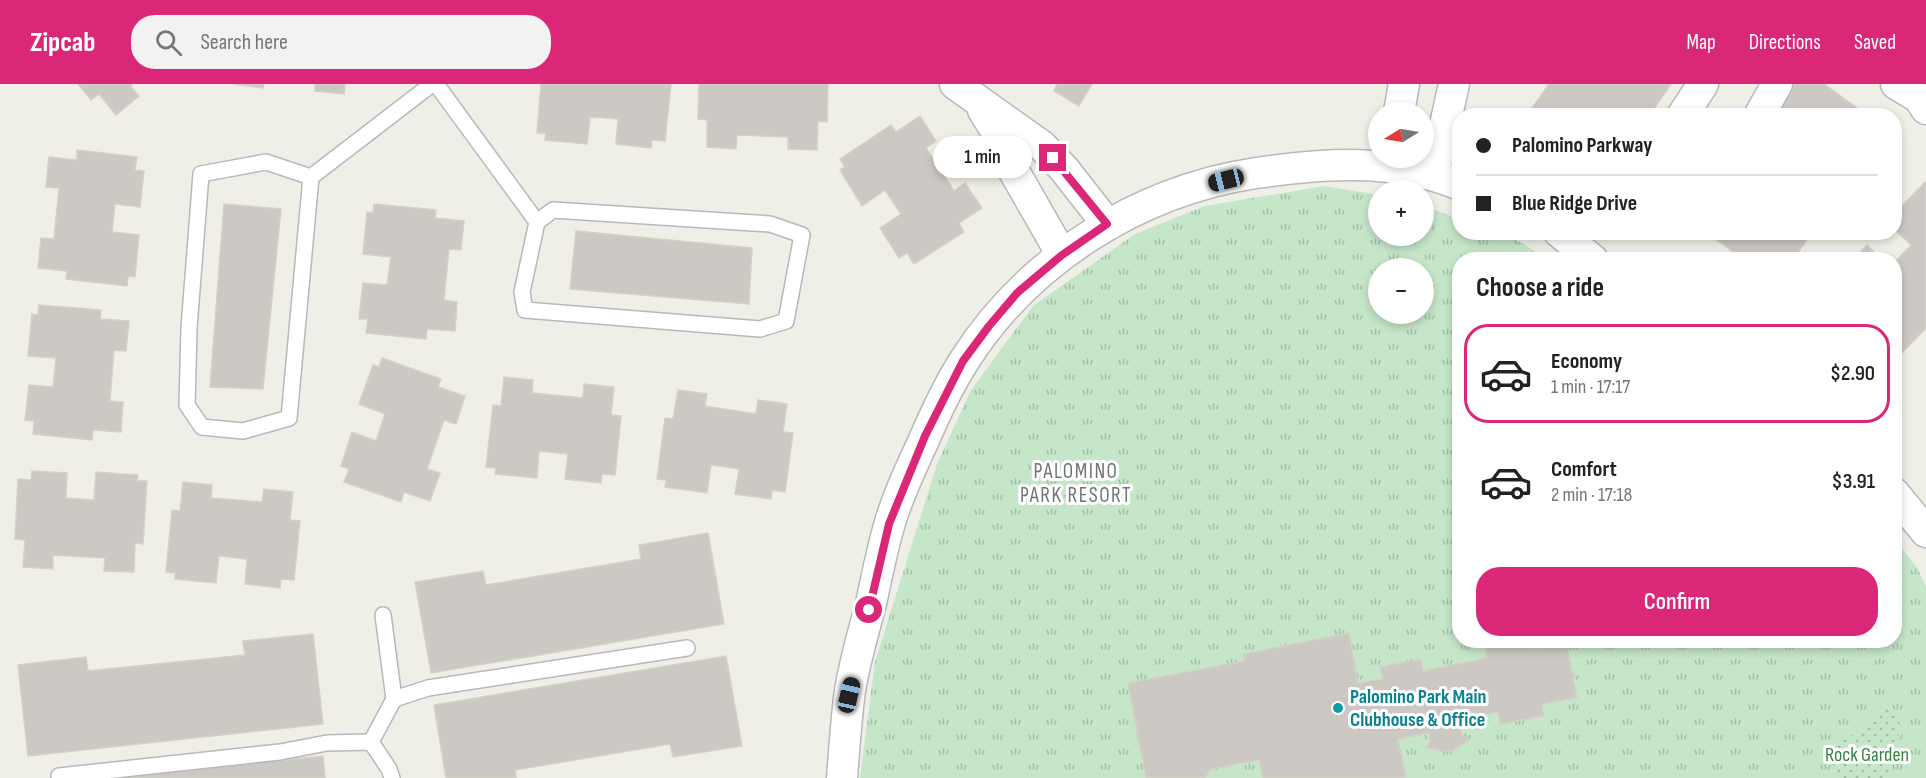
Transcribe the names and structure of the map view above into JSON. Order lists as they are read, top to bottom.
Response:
{
  "districts": ["PALOMINO PARK RESORT"],
  "parks": ["Rock Garden"],
  "places": ["Palomino Park Main Clubhouse & Office"],
  "north": "left",
  "page": {
    "header": "Zipcab",
    "search": "Search here",
    "nav": ["Map", "Directions", "Saved"],
    "map_buttons": ["+", "−"],
    "banner": ["Palomino Parkway", "Blue Ridge Drive"],
    "bubble": "1 min",
    "heading": "Choose a ride",
    "list": [
      {
        "name": "Economy",
        "note": "1 min · 17:17",
        "value": "$2.90"
      },
      {
        "name": "Comfort",
        "note": "2 min · 17:18",
        "value": "$3.91"
      }
    ],
    "buttons": "Confirm"
  }
}
